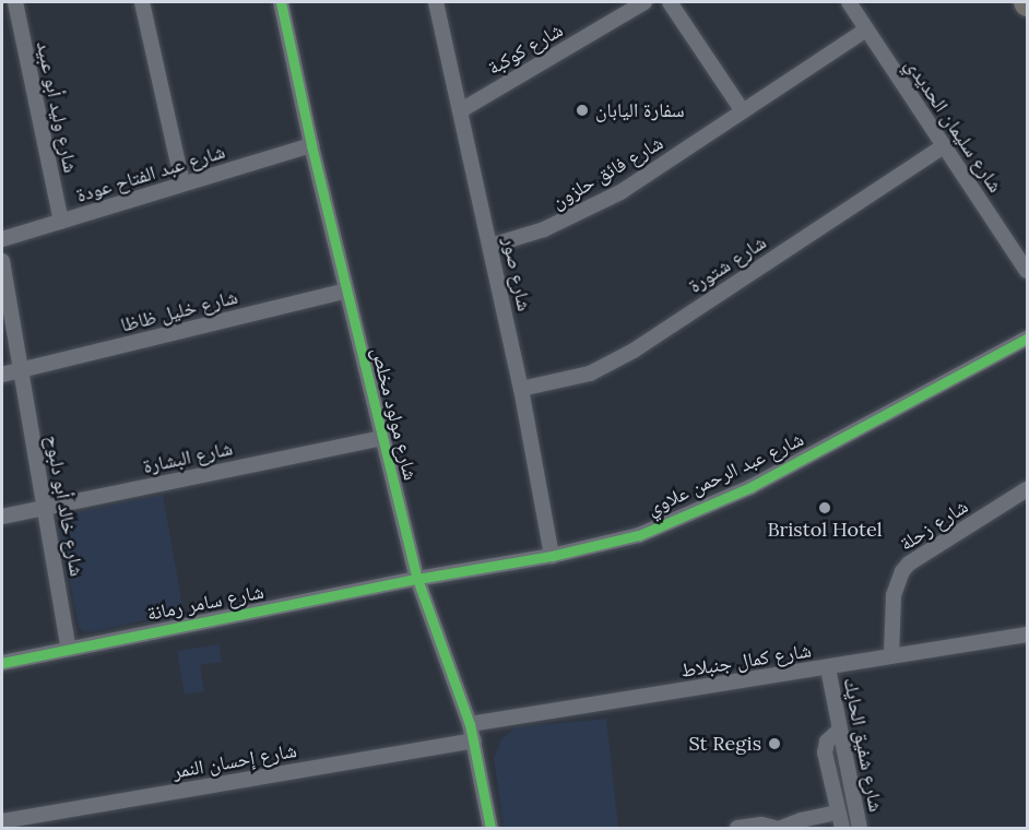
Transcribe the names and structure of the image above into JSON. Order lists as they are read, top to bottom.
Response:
{
  "streets": {
    "street": [
      "شارع كوكبة",
      "شارع وليد أبو عبيد",
      "شارع سليمان الحديدي",
      "شارع فائق حلزون",
      "شارع عبد الفتاح عودة",
      "شارع شتورة",
      "شارع صور",
      "شارع خليل ظاظا",
      "شارع مولود مخلص",
      "شارع البشارة",
      "شارع عبد الرحمن علاوي",
      "شارع خالد أبو دلبوح",
      "شارع زحلة",
      "شارع سامر رمانة",
      "شارع كمال جنبلاط",
      "شارع شفيق الحايك",
      "شارع إحسان النمر"
    ]
  },
  "crossings": [
    ["شارع كوكبة", "شارع صور"],
    ["شارع وليد أبو عبيد", "شارع عبد الفتاح عودة"],
    ["شارع سليمان الحديدي", "شارع فائق حلزون"],
    ["شارع سليمان الحديدي", "شارع شتورة"],
    ["شارع فائق حلزون", "شارع صور"],
    ["شارع عبد الفتاح عودة", "شارع مولود مخلص"],
    ["شارع شتورة", "شارع صور"],
    ["شارع صور", "شارع عبد الرحمن علاوي"],
    ["شارع خليل ظاظا", "شارع مولود مخلص"],
    ["شارع خليل ظاظا", "شارع خالد أبو دلبوح"],
    ["شارع مولود مخلص", "شارع البشارة"],
    ["شارع مولود مخلص", "شارع عبد الرحمن علاوي"],
    ["شارع مولود مخلص", "شارع سامر رمانة"],
    ["شارع مولود مخلص", "شارع كمال جنبلاط"],
    ["شارع مولود مخلص", "شارع إحسان النمر"],
    ["شارع البشارة", "شارع خالد أبو دلبوح"],
    ["شارع عبد الرحمن علاوي", "شارع سامر رمانة"],
    ["شارع خالد أبو دلبوح", "شارع سامر رمانة"],
    ["شارع زحلة", "شارع كمال جنبلاط"],
    ["شارع كمال جنبلاط", "شارع شفيق الحايك"]
  ],
  "places": ["سفارة اليابان", "Bristol Hotel", "St Regis"]
}
